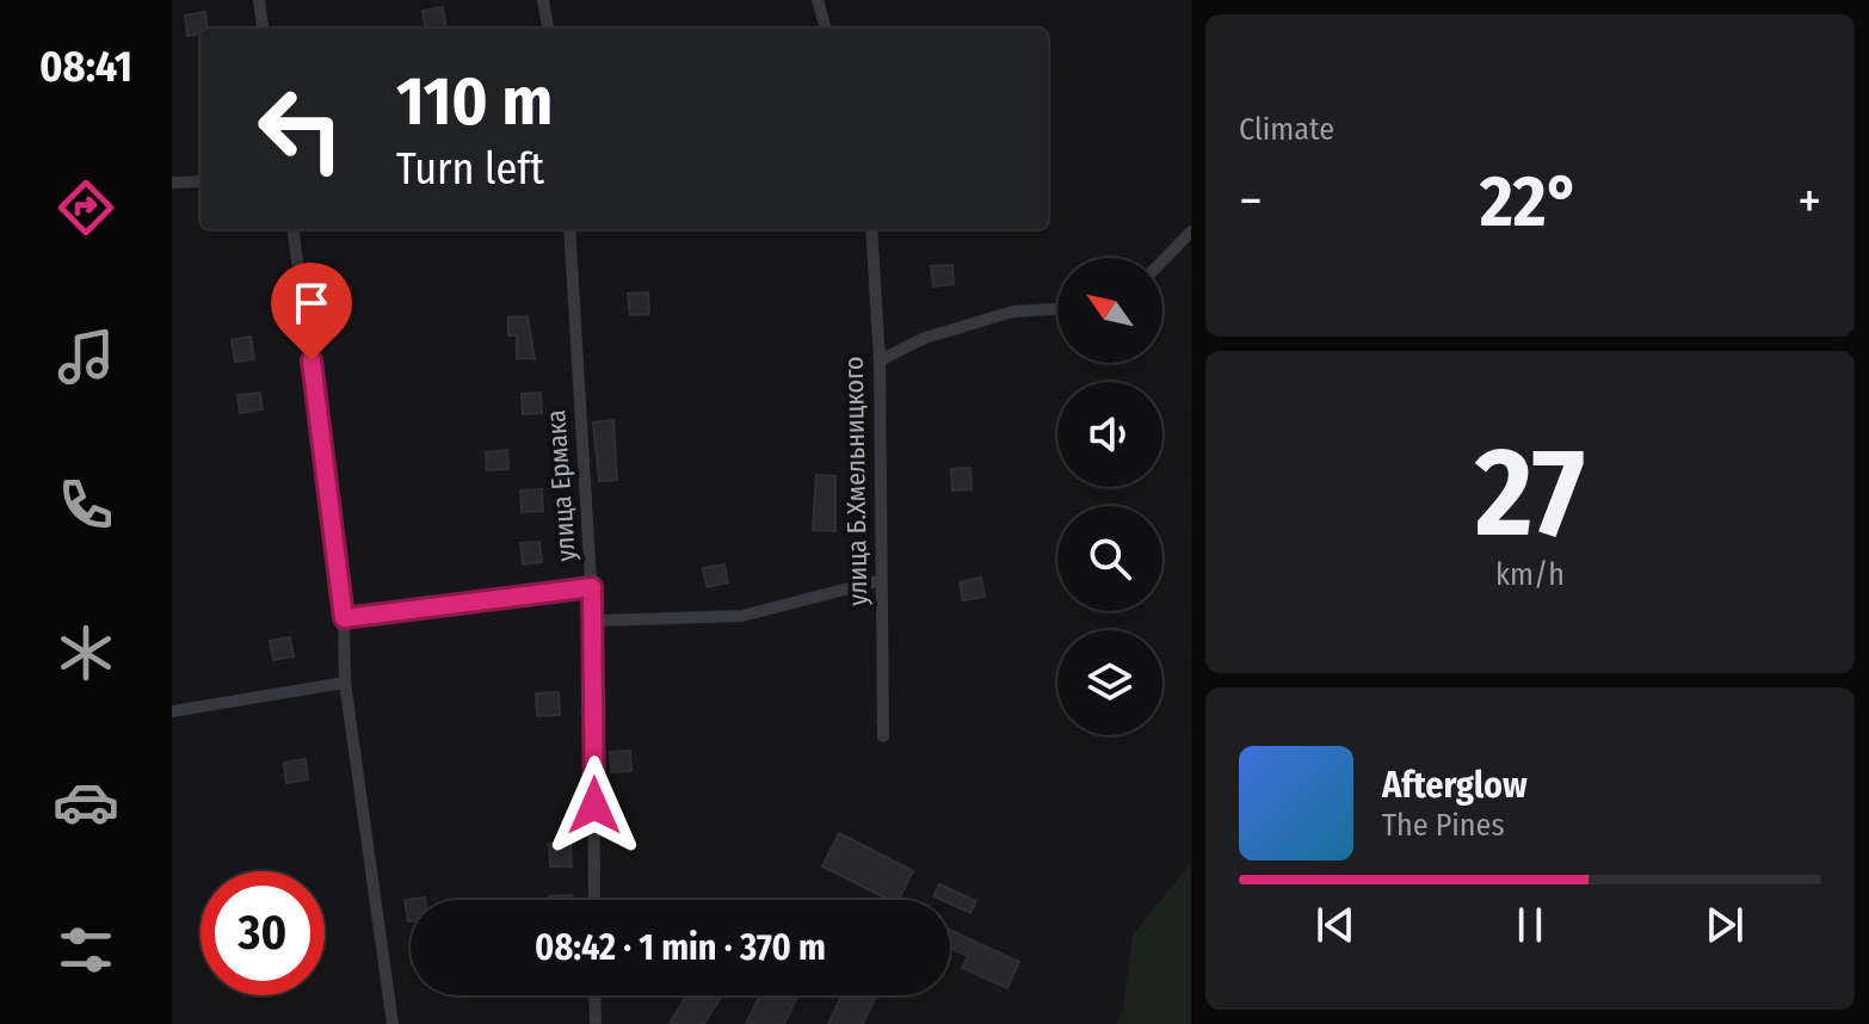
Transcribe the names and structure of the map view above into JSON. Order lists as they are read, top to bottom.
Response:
{
  "streets": {
    "street": ["улица Б.Хмельницкого", "улица Ермака"]
  },
  "north": "top left",
  "page": {
    "tabs": "08:41",
    "tile": [
      "Climate",
      ["27", "km/h"]
    ],
    "turn": ["110 m", "Turn left"],
    "heat": ["−", "22°", "+"],
    "song": ["Afterglow", "The Pines"],
    "limit": "30",
    "trip": "08:42 · 1 min · 370 m"
  }
}
